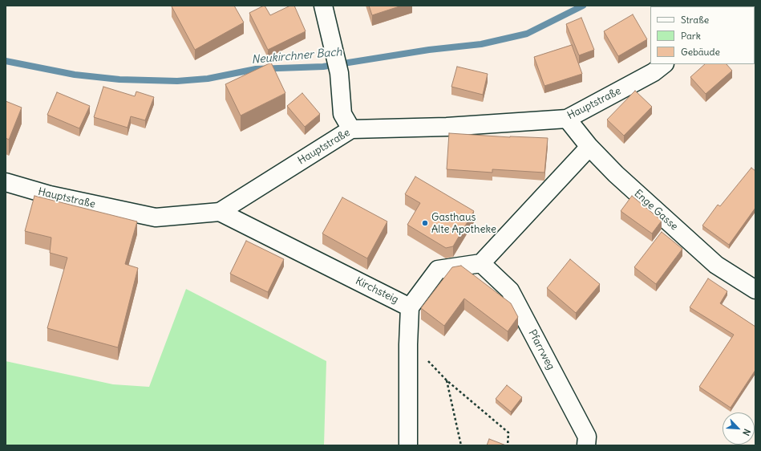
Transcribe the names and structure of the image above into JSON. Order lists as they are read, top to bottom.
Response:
{
  "streets": {
    "street": [
      "Hauptstraße",
      "Enge Gasse",
      "Kirchsteig",
      "Pfarrweg"
    ]
  },
  "crossings": [
    ["Hauptstraße", "Enge Gasse"],
    ["Hauptstraße", "Kirchsteig"]
  ],
  "water": ["Neukirchner Bach"],
  "places": ["Gasthaus Alte Apotheke"],
  "legend": ["Straße", "Park", "Gebäude"],
  "north": "bottom right"
}
